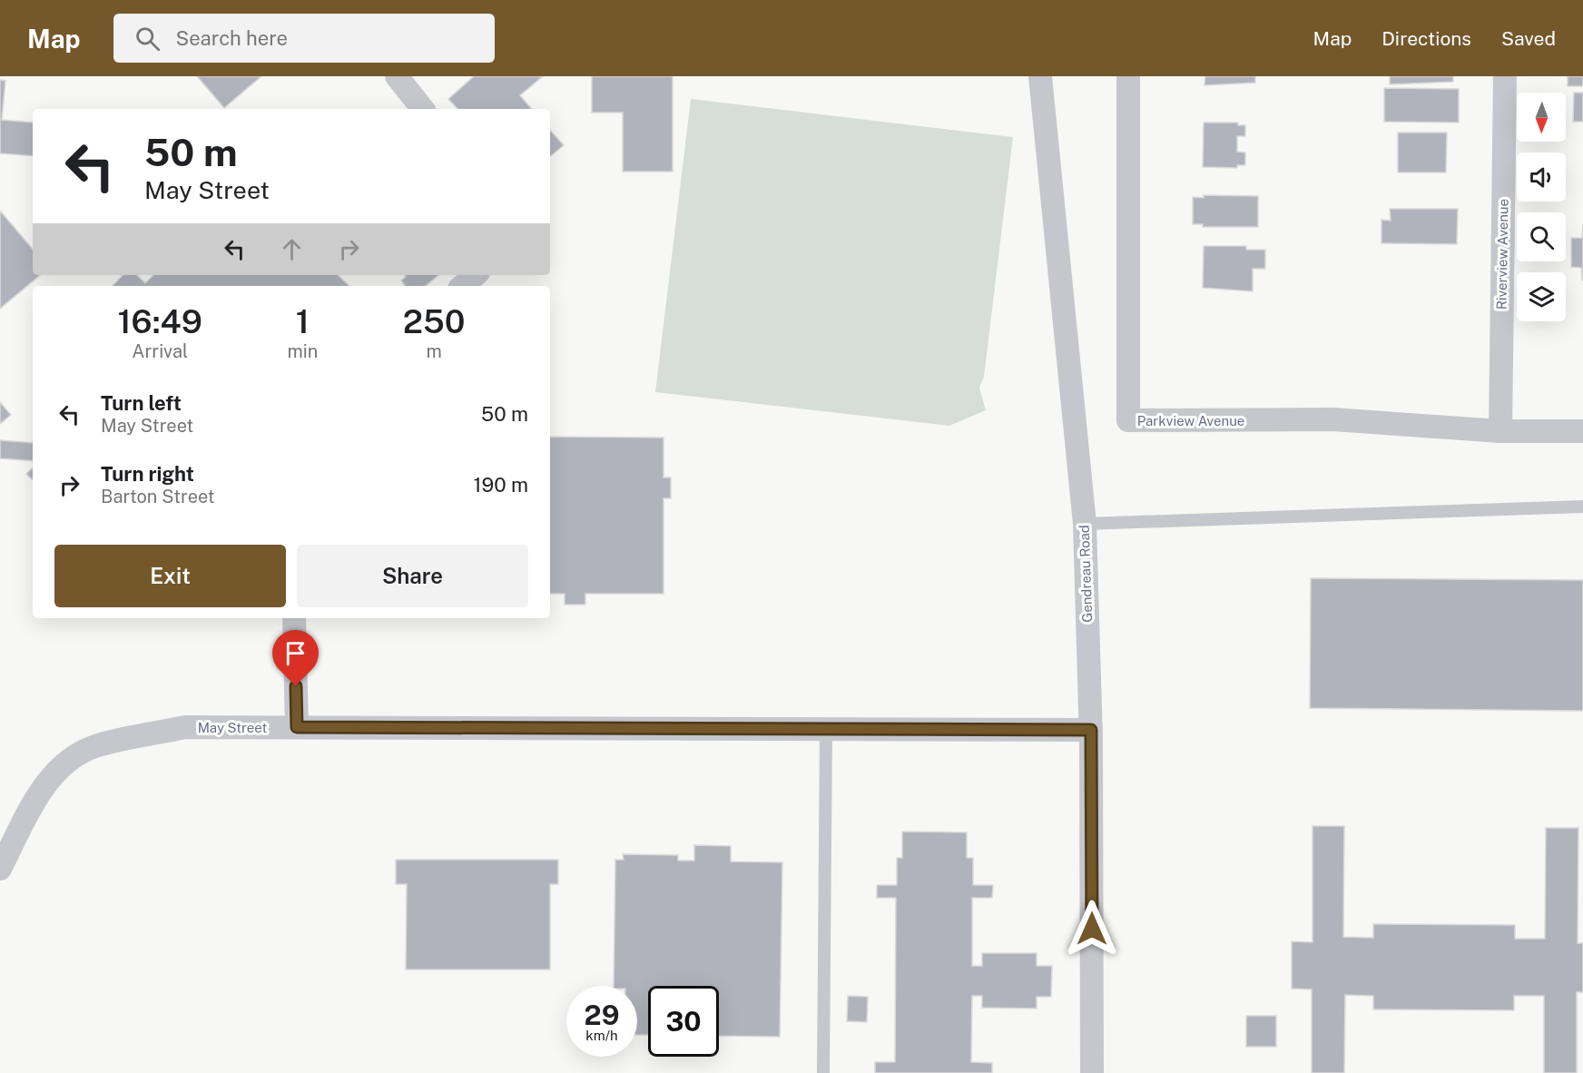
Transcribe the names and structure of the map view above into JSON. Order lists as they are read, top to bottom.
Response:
{
  "streets": {
    "street": [
      "Riverview Avenue",
      "Parkview Avenue",
      "Gendreau Road",
      "May Street"
    ]
  },
  "crossings": [
    ["Riverview Avenue", "Parkview Avenue"],
    ["Gendreau Road", "May Street"]
  ],
  "north": "bottom",
  "page": {
    "header": "Map",
    "search": "Search here",
    "nav": ["Map", "Directions", "Saved"],
    "turn": ["50 m", "May Street"],
    "eta": [
      "16:49",
      "Arrival",
      "1",
      "min",
      "250",
      "m"
    ],
    "list": [
      {
        "name": "Turn left",
        "note": "May Street",
        "value": "50 m"
      },
      {
        "name": "Turn right",
        "note": "Barton Street",
        "value": "190 m"
      }
    ],
    "buttons": ["Exit", "Share"],
    "speed": "29 km/h",
    "limit": "30"
  }
}
